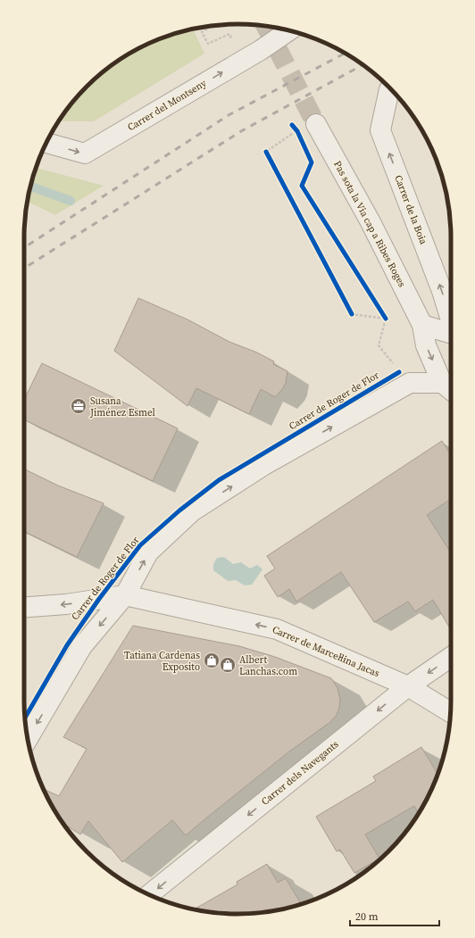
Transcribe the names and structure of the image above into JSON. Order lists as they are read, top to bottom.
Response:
{
  "streets": {
    "street": [
      "Carrer del Montseny",
      "Carrer de la Boia",
      "Pas sota la Via cap a Ribes Roges",
      "Carrer de Roger de Flor",
      "Carrer de Marcel·lina Jacas",
      "Carrer dels Navegants"
    ]
  },
  "crossings": [
    ["Pas sota la Via cap a Ribes Roges", "Carrer de Roger de Flor"],
    ["Carrer de Roger de Flor", "Carrer de Marcel·lina Jacas"],
    ["Carrer de Marcel·lina Jacas", "Carrer dels Navegants"]
  ],
  "one_way": [
    "Carrer del Montseny",
    "Carrer de la Boia",
    "Carrer de Marcel·lina Jacas",
    "Carrer dels Navegants"
  ],
  "places": {
    "office": ["Susana Jiménez Esmel"],
    "shop": ["Tatiana Cardenas Exposito", "Albert Lanchas.com"]
  },
  "scale_bar": "20 m"
}
